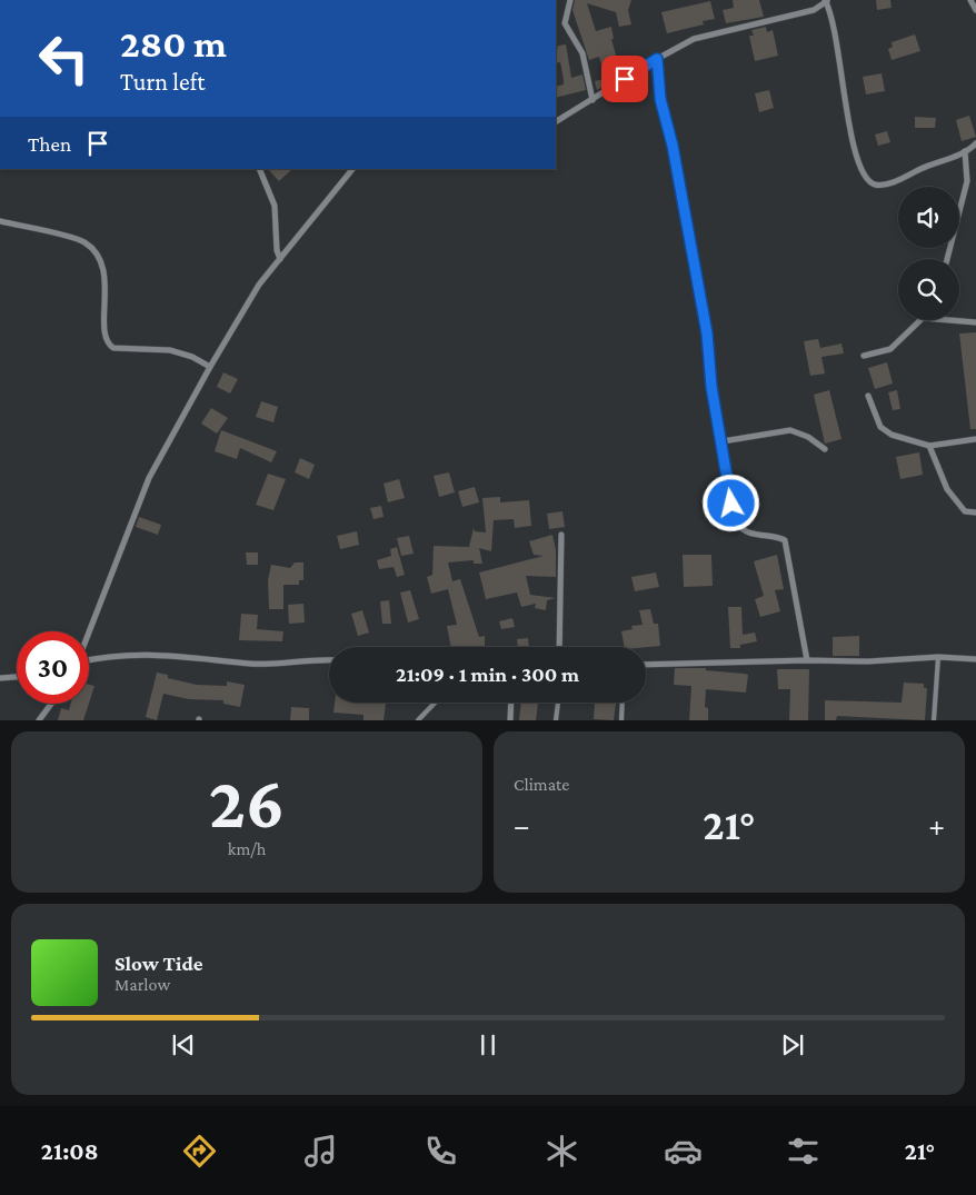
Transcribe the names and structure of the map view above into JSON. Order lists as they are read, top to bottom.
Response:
{
  "page": {
    "turn": ["280 m", "Turn left"],
    "then": "Then",
    "limit": "30",
    "trip": "21:09 · 1 min · 300 m",
    "tile": [
      ["26", "km/h"],
      "Climate"
    ],
    "heat": ["−", "21°", "+"],
    "song": ["Slow Tide", "Marlow"],
    "tabs": ["21:08", "21°"]
  }
}
